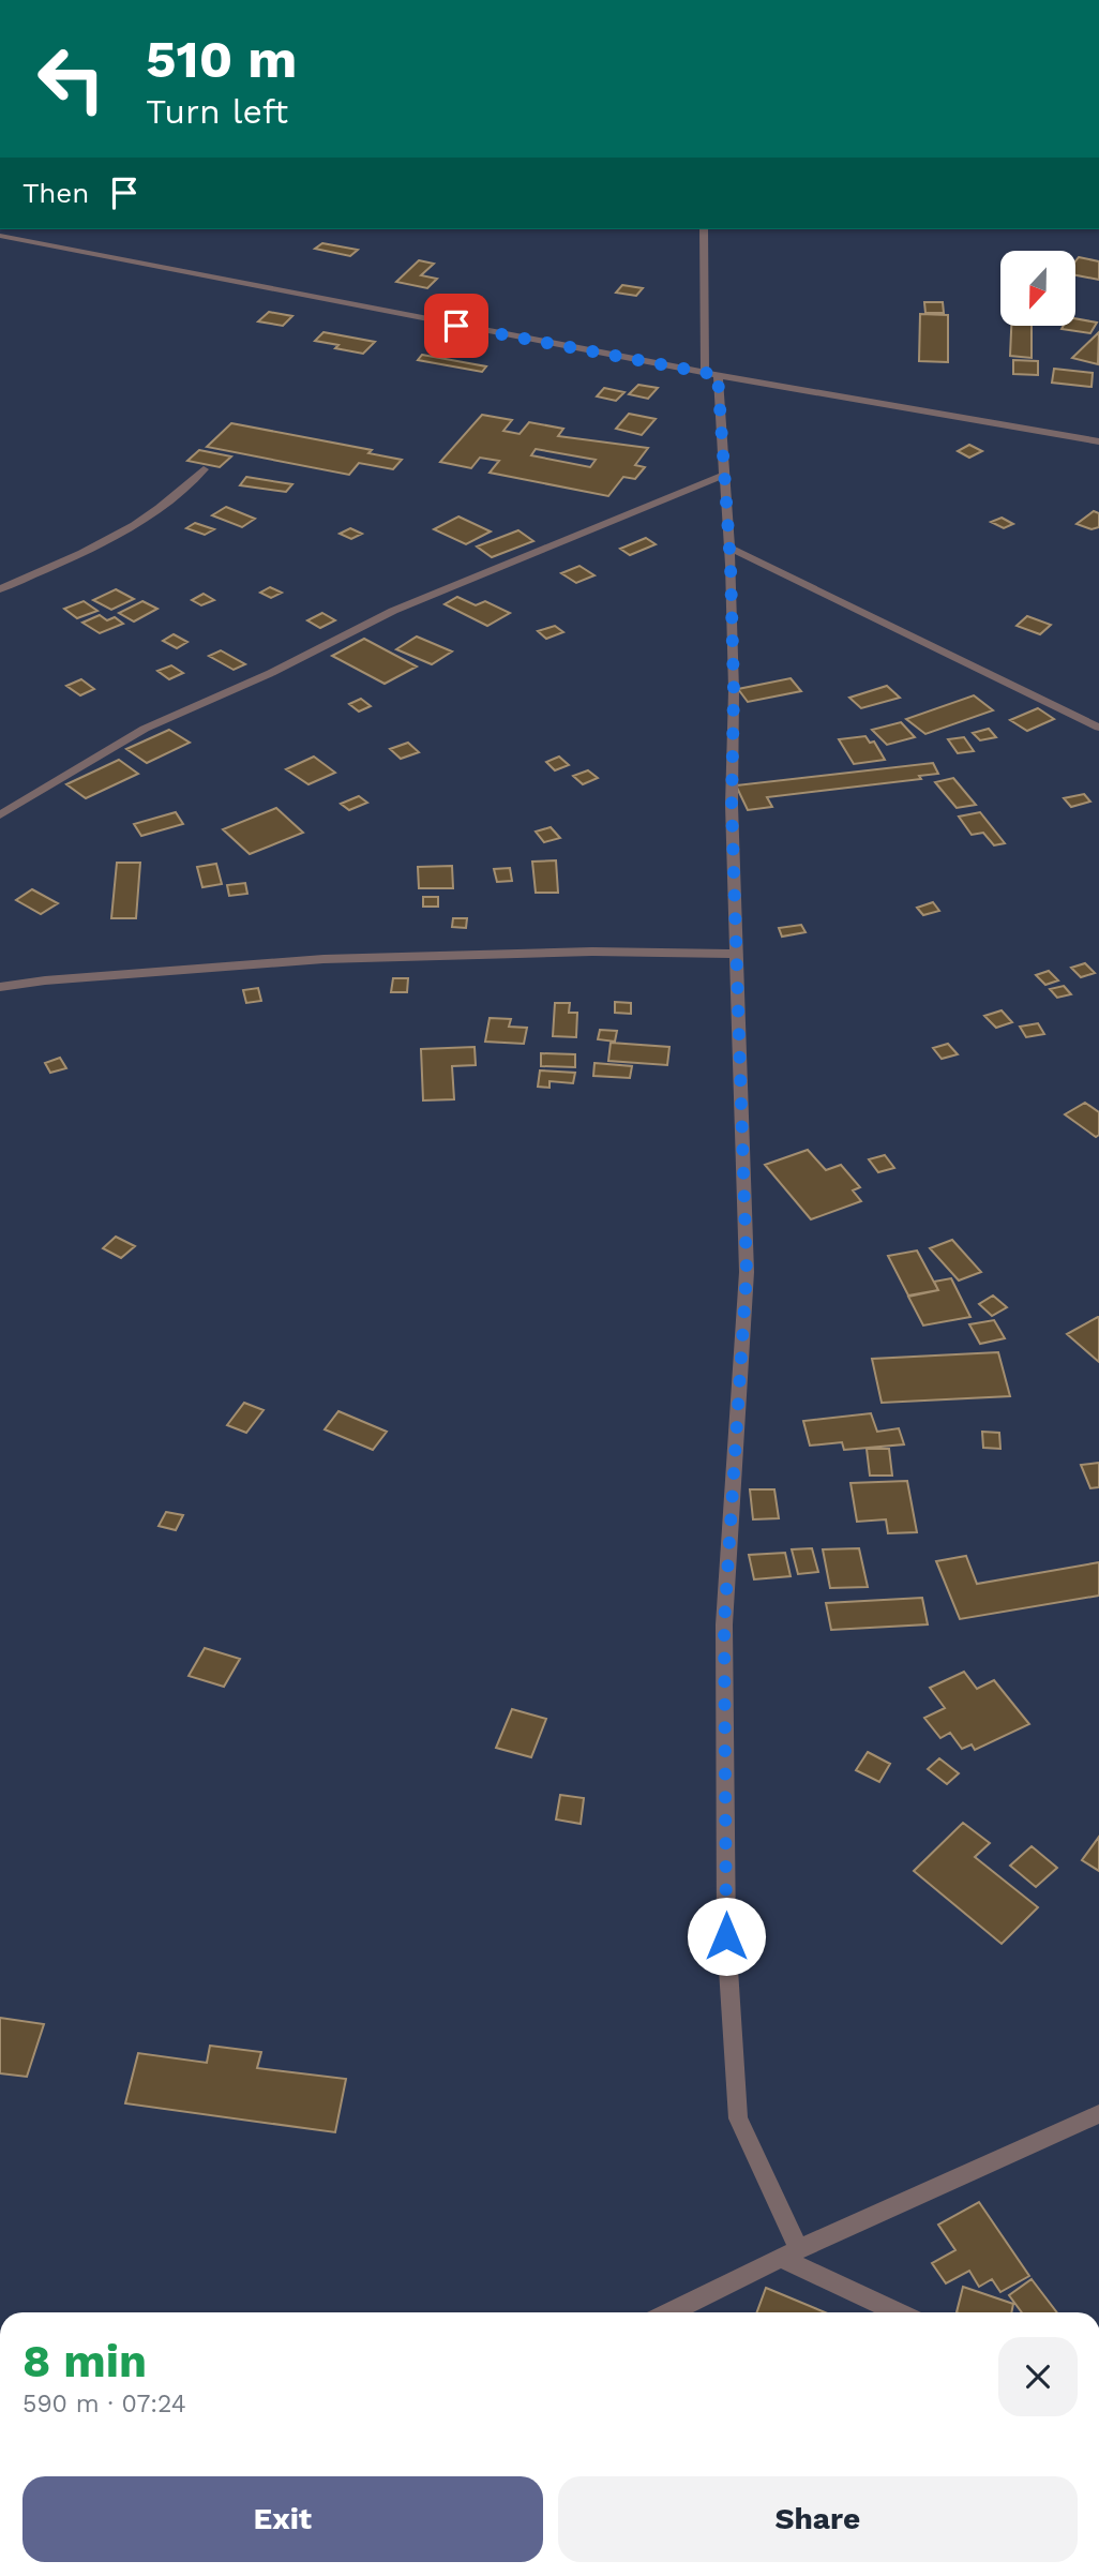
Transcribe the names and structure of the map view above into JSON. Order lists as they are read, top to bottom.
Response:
{
  "north": "bottom",
  "page": {
    "turn": ["510 m", "Turn left"],
    "then": "Then",
    "heading": ["8 min", "590 m · 07:24"],
    "buttons": ["Exit", "Share"]
  }
}
